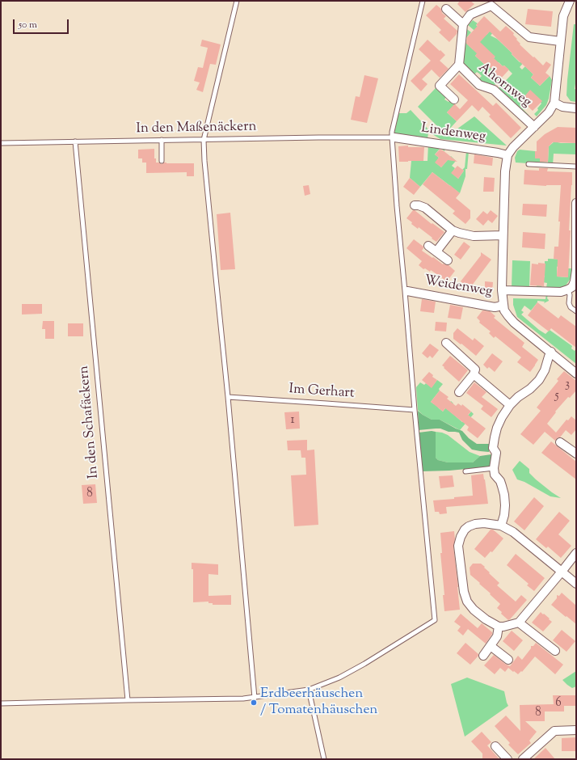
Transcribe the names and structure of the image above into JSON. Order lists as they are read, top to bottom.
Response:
{
  "streets": {
    "street": ["Ahornweg", "Lindenweg", "Weidenweg"],
    "lane": ["In den Maßenäckern", "Im Gerhart", "In den Schafäckern"]
  },
  "crossings": [
    ["In den Maßenäckern", "Lindenweg"],
    ["In den Maßenäckern", "In den Schafäckern"]
  ],
  "places": ["Erdbeerhäuschen / Tomatenhäuschen"],
  "house_numbers": [
    "3",
    "5",
    "1",
    "8",
    "6",
    "8"
  ],
  "scale_bar": "50 m"
}
